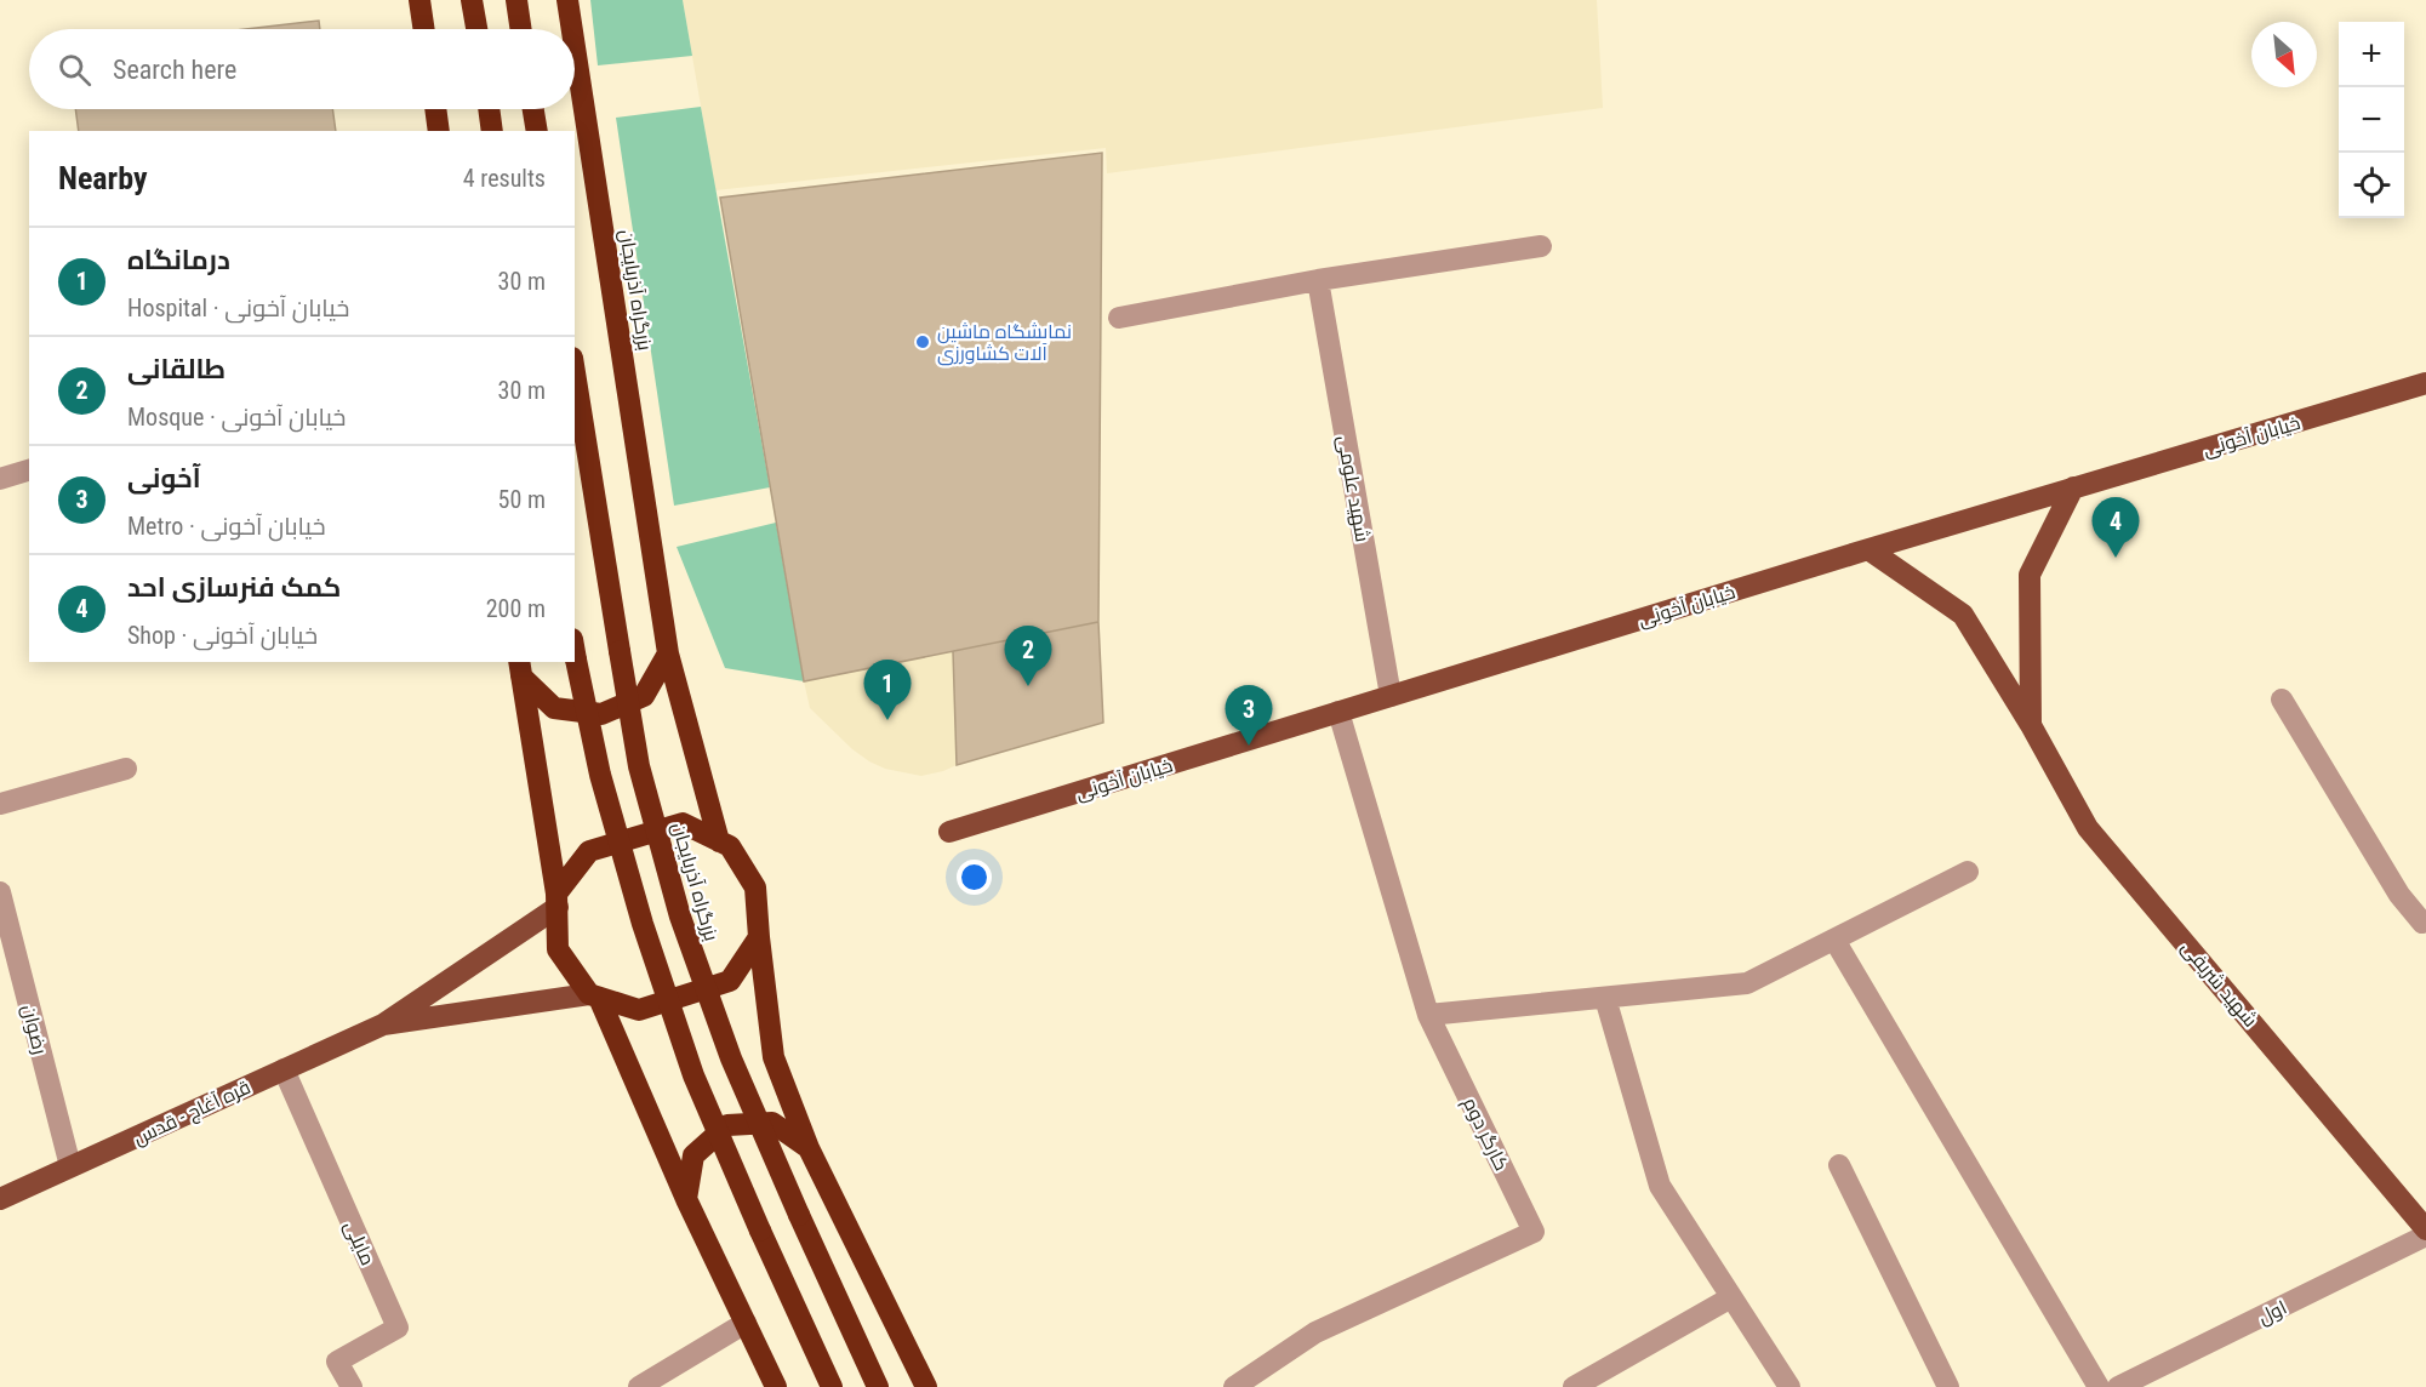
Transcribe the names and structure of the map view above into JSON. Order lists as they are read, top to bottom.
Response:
{
  "streets": {
    "highway": ["بزرگراه آذربایجان"],
    "main road": ["خیابان آخونی", "شهید شریفی", "قره آغاج - قدس"],
    "street": [
      "شهید علومی",
      "رضوان",
      "کارگر دوم",
      "مایلی",
      "اول"
    ]
  },
  "crossings": [
    ["خیابان آخونی", "شهید علومی"],
    ["خیابان آخونی", "شهید شریفی"],
    ["خیابان آخونی", "کارگر دوم"],
    ["رضوان", "قره آغاج - قدس"],
    ["قره آغاج - قدس", "مایلی"]
  ],
  "places": ["نمایشگاه ماشین آلات کشاورزی"],
  "north": "bottom right",
  "page": {
    "map_buttons": ["+", "−"],
    "search": "Search here",
    "heading": ["Nearby", "4 results"],
    "list": [
      {
        "mark": "1",
        "name": "درمانگاه",
        "note": "Hospital · خیابان آخونی",
        "value": "30 m"
      },
      {
        "mark": "2",
        "name": "طالقانی",
        "note": "Mosque · خیابان آخونی",
        "value": "30 m"
      },
      {
        "mark": "3",
        "name": "آخونی",
        "note": "Metro · خیابان آخونی",
        "value": "50 m"
      },
      {
        "mark": "4",
        "name": "کمک فنرسازی احد",
        "note": "Shop · خیابان آخونی",
        "value": "200 m"
      }
    ],
    "pins": [
      "4",
      "2",
      "1",
      "3"
    ]
  }
}
